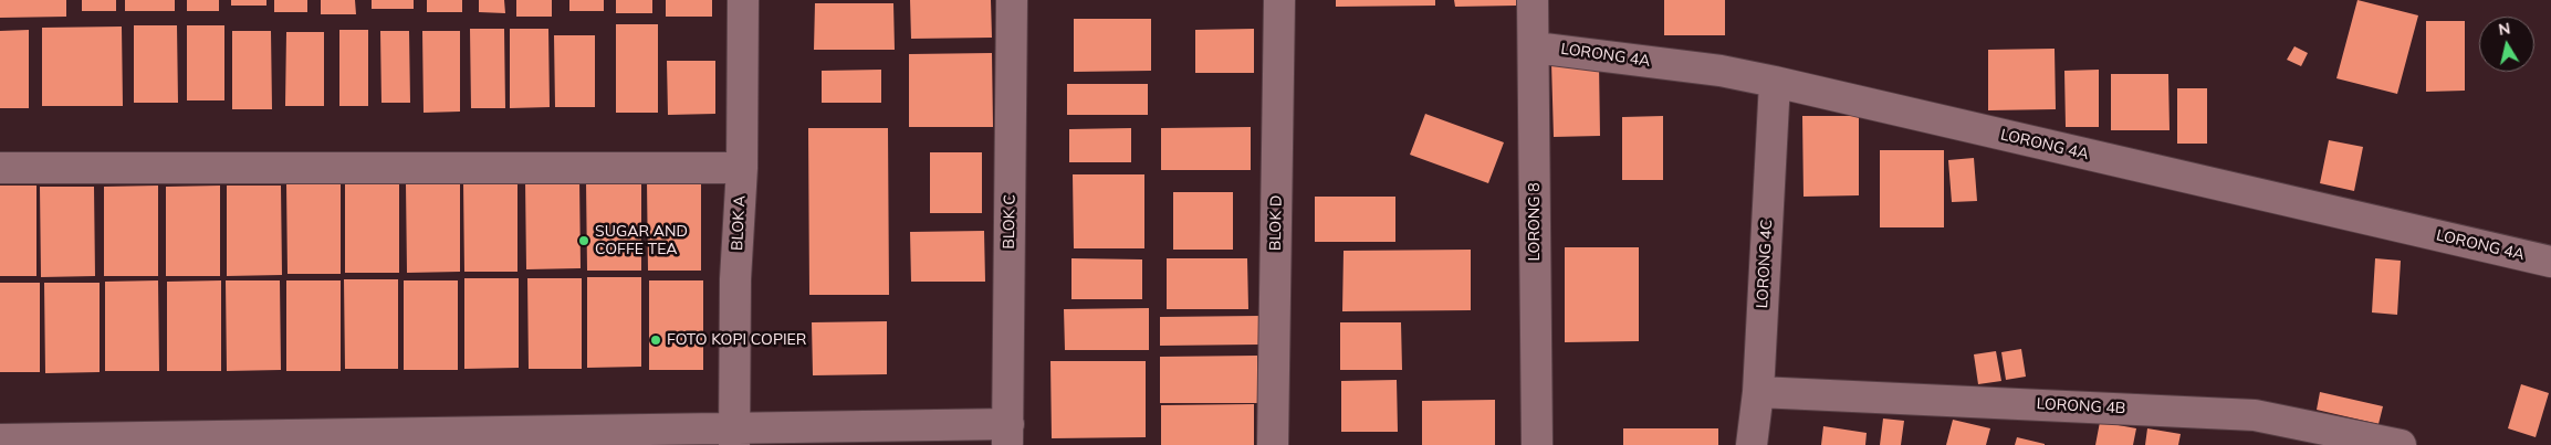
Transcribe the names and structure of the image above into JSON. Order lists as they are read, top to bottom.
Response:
{
  "streets": {
    "street": [
      "LORONG 4A",
      "BLOK C",
      "LORONG 8",
      "BLOK A",
      "BLOK D",
      "LORONG 4C",
      "LORONG 4B"
    ]
  },
  "crossings": [
    ["LORONG 4A", "LORONG 8"],
    ["LORONG 4A", "LORONG 4C"],
    ["LORONG 4C", "LORONG 4B"]
  ],
  "places": ["SUGAR AND COFFE TEA", "FOTO KOPI COPIER"],
  "north": "top"
}
